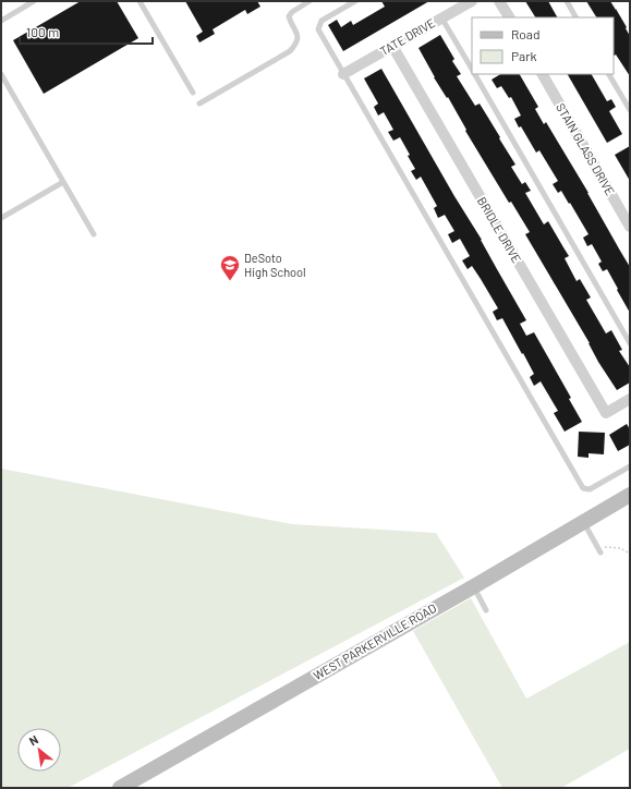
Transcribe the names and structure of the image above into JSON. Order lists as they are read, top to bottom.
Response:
{
  "streets": {
    "main road": ["WEST PARKERVILLE ROAD"],
    "street": ["TATE DRIVE", "STAIN GLASS DRIVE", "BRIDLE DRIVE"]
  },
  "crossings": [
    ["TATE DRIVE", "BRIDLE DRIVE"]
  ],
  "places": {
    "school or university": ["DeSoto High School"]
  },
  "legend": ["Road", "Park"],
  "scale_bar": "100 m",
  "north": "top left"
}
